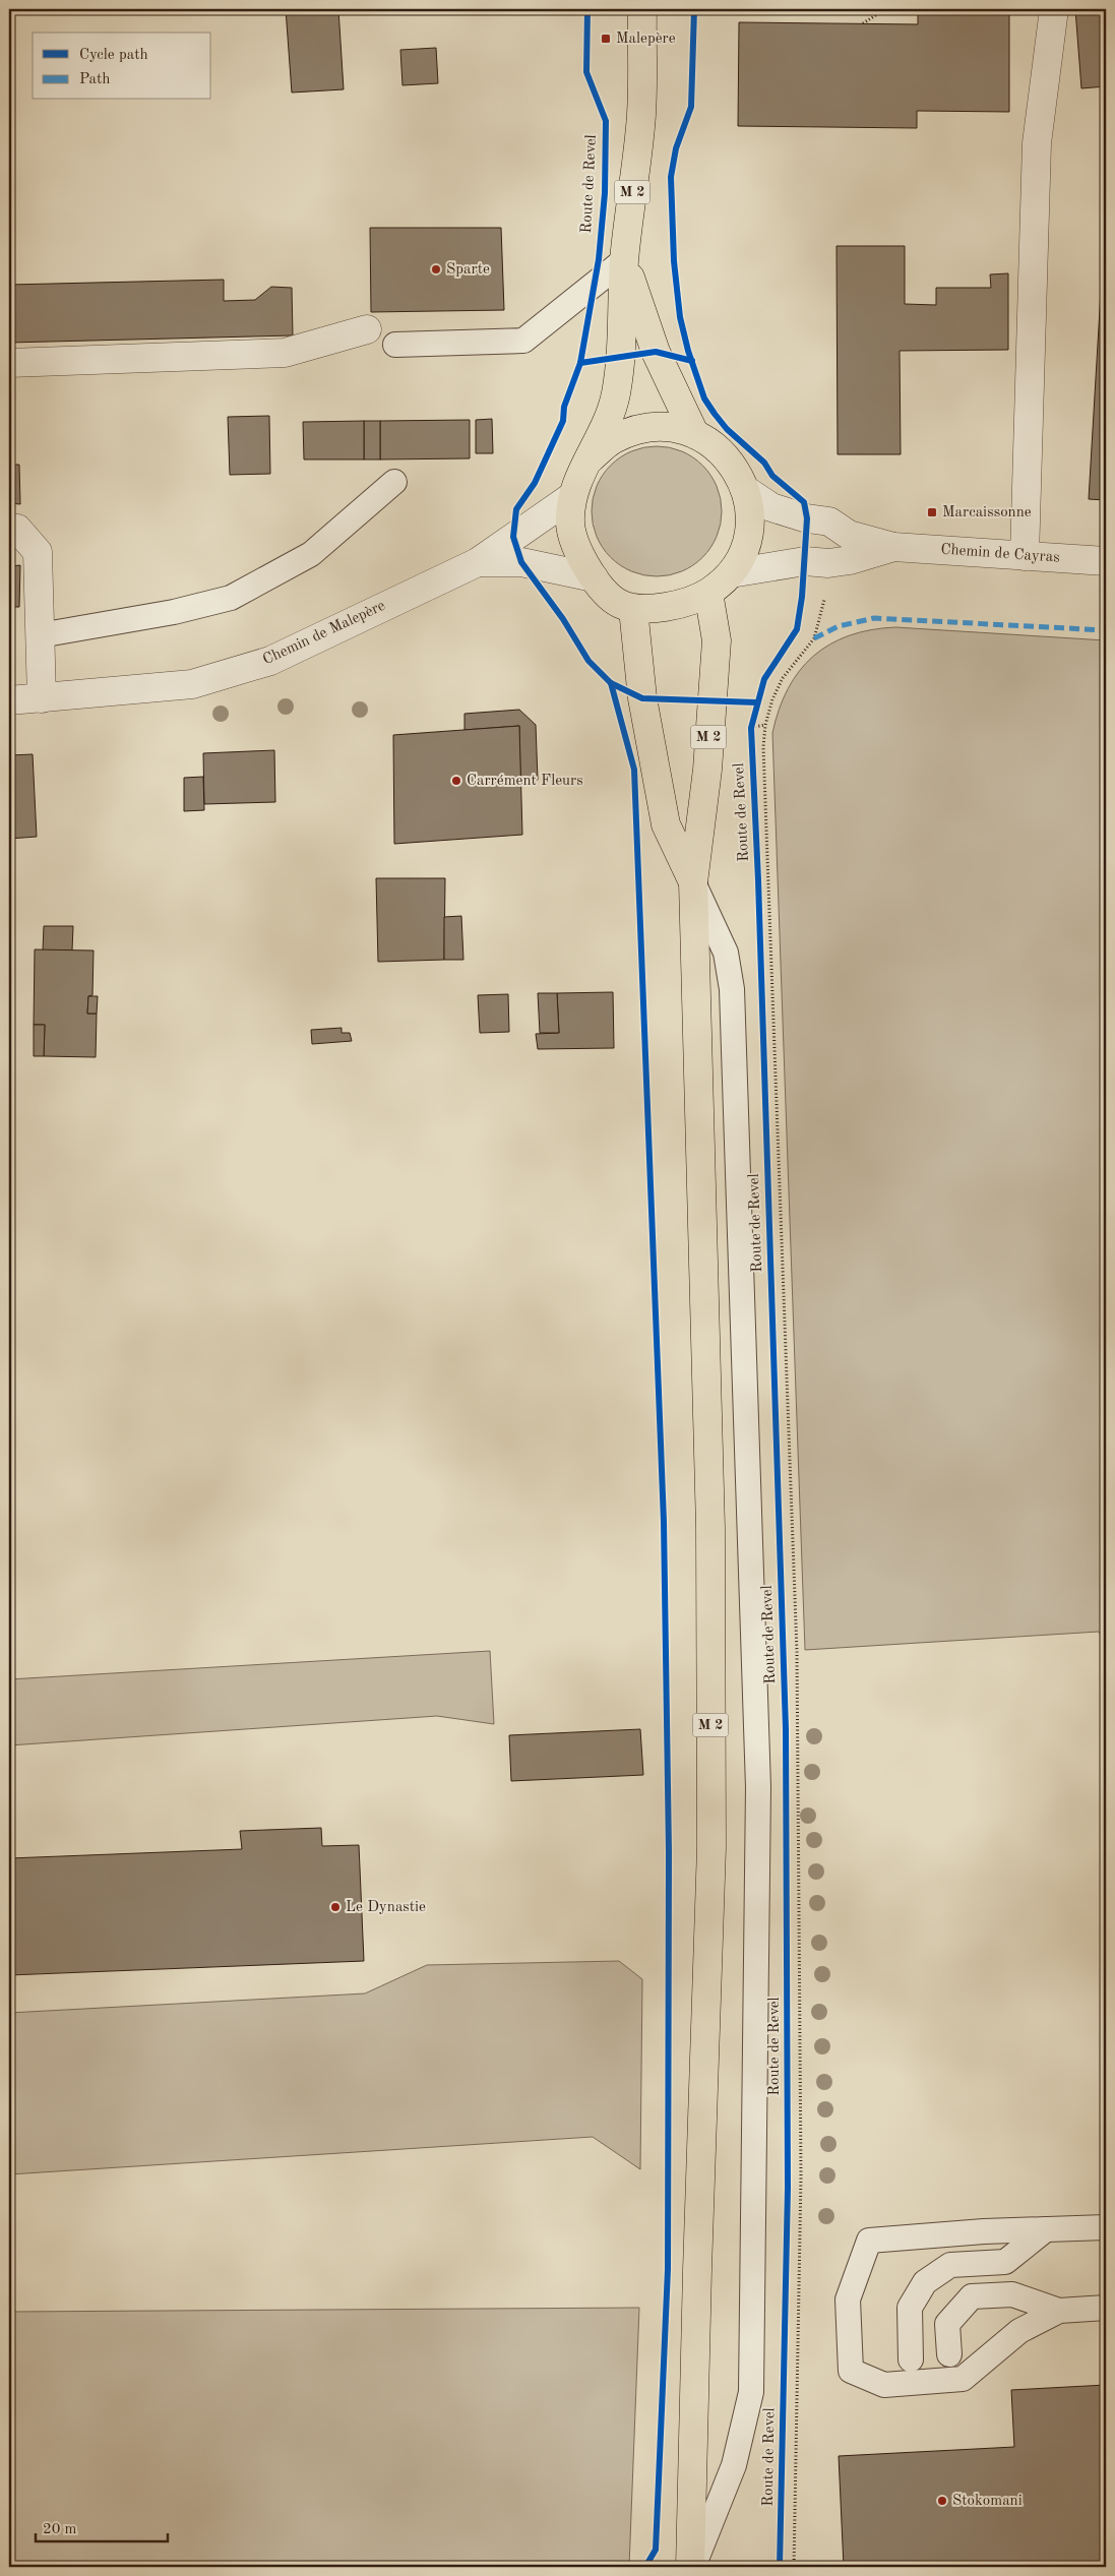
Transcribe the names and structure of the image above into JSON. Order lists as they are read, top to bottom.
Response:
{
  "streets": {
    "main road": ["Route de Revel", "M 2"],
    "street": ["Chemin de Cayras", "Chemin de Malepère"]
  },
  "crossings": [
    ["Route de Revel", "M 2"],
    ["Route de Revel", "Chemin de Cayras"],
    ["Route de Revel", "Chemin de Malepère"],
    ["M 2", "Chemin de Cayras"],
    ["M 2", "Chemin de Malepère"],
    ["Chemin de Cayras", "Chemin de Malepère"]
  ],
  "places": {
    "transit": ["Malepère", "Marcaissonne"],
    "other": [
      "Sparte",
      "Carrément Fleurs",
      "Le Dynastie",
      "Stokomani"
    ]
  },
  "legend": ["Cycle path", "Path"],
  "scale_bar": "20 m"
}
